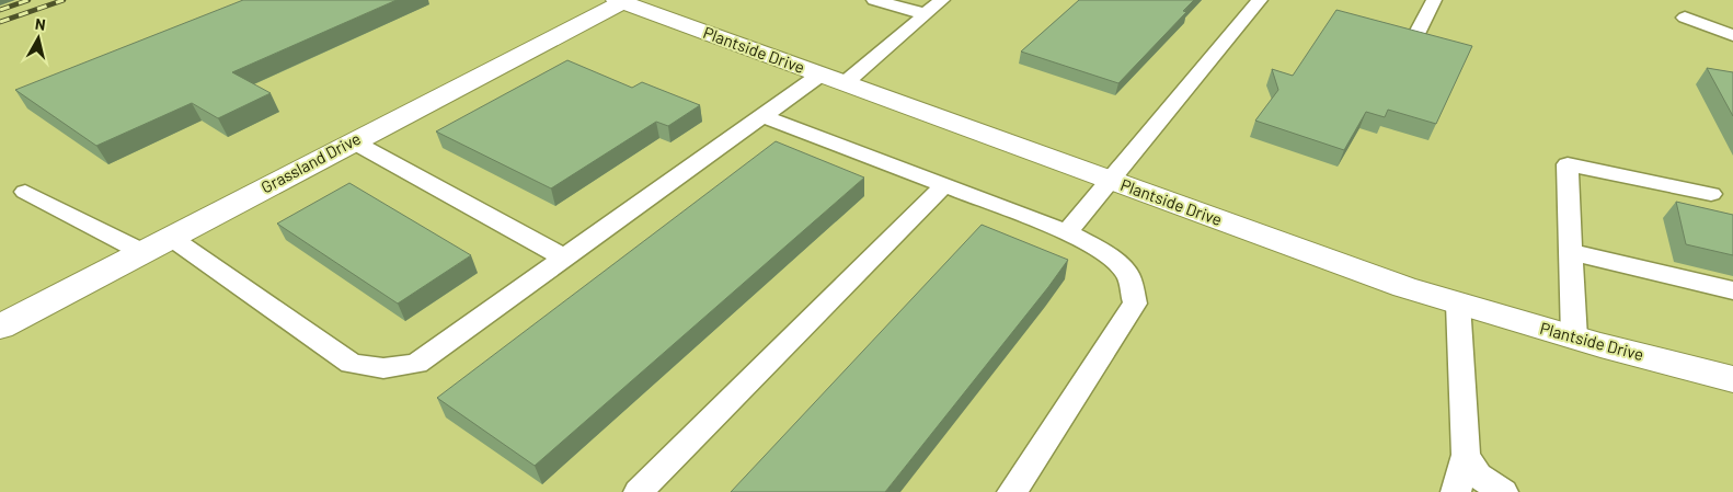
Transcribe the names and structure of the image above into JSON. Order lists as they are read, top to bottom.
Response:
{
  "streets": {
    "street": ["Plantside Drive", "Grassland Drive"]
  },
  "crossings": [
    ["Plantside Drive", "Grassland Drive"]
  ],
  "north": "top"
}
